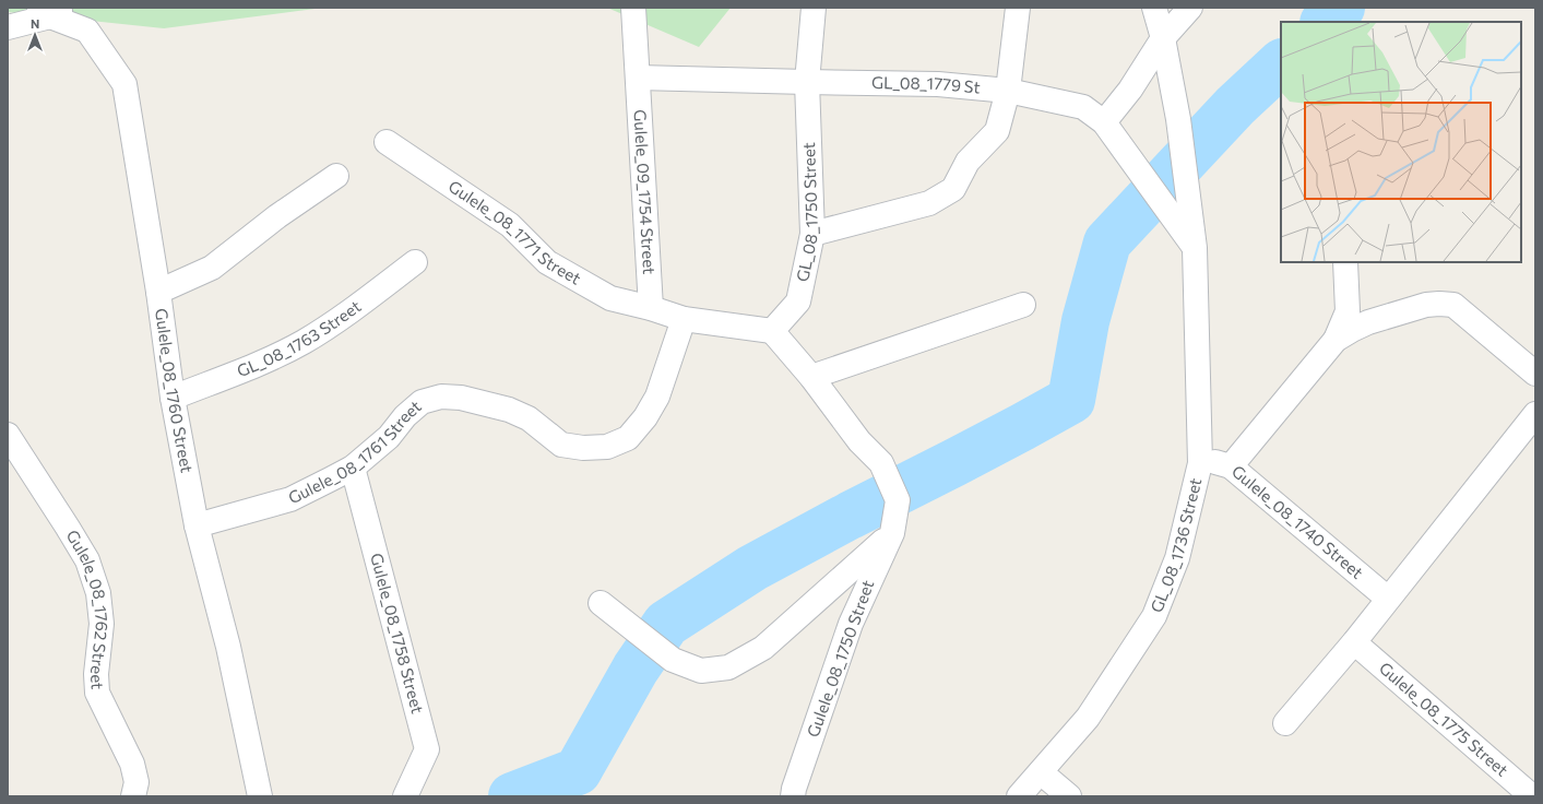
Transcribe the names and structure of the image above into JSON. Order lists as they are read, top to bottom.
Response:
{
  "streets": {
    "street": [
      "GL_08_1779 St",
      "Gulele_09_1754 Street",
      "GL_08_1750 Street",
      "Gulele_08_1771 Street",
      "GL_08_1763 Street",
      "Gulele_08_1760 Street",
      "Gulele_08_1761 Street",
      "Gulele_08_1740 Street",
      "GL_08_1736 Street",
      "Gulele_08_1762 Street",
      "Gulele_08_1758 Street",
      "Gulele_08_1750 Street",
      "Gulele_08_1775 Street"
    ]
  },
  "crossings": [
    ["GL_08_1779 St", "Gulele_09_1754 Street"],
    ["GL_08_1779 St", "GL_08_1750 Street"],
    ["GL_08_1779 St", "GL_08_1736 Street"],
    ["Gulele_09_1754 Street", "Gulele_08_1771 Street"],
    ["GL_08_1750 Street", "Gulele_08_1771 Street"],
    ["GL_08_1750 Street", "Gulele_08_1750 Street"],
    ["Gulele_08_1771 Street", "Gulele_08_1761 Street"],
    ["Gulele_08_1771 Street", "Gulele_08_1750 Street"],
    ["GL_08_1763 Street", "Gulele_08_1760 Street"],
    ["Gulele_08_1760 Street", "Gulele_08_1761 Street"],
    ["Gulele_08_1761 Street", "Gulele_08_1758 Street"],
    ["Gulele_08_1740 Street", "GL_08_1736 Street"]
  ],
  "north": "top"
}
